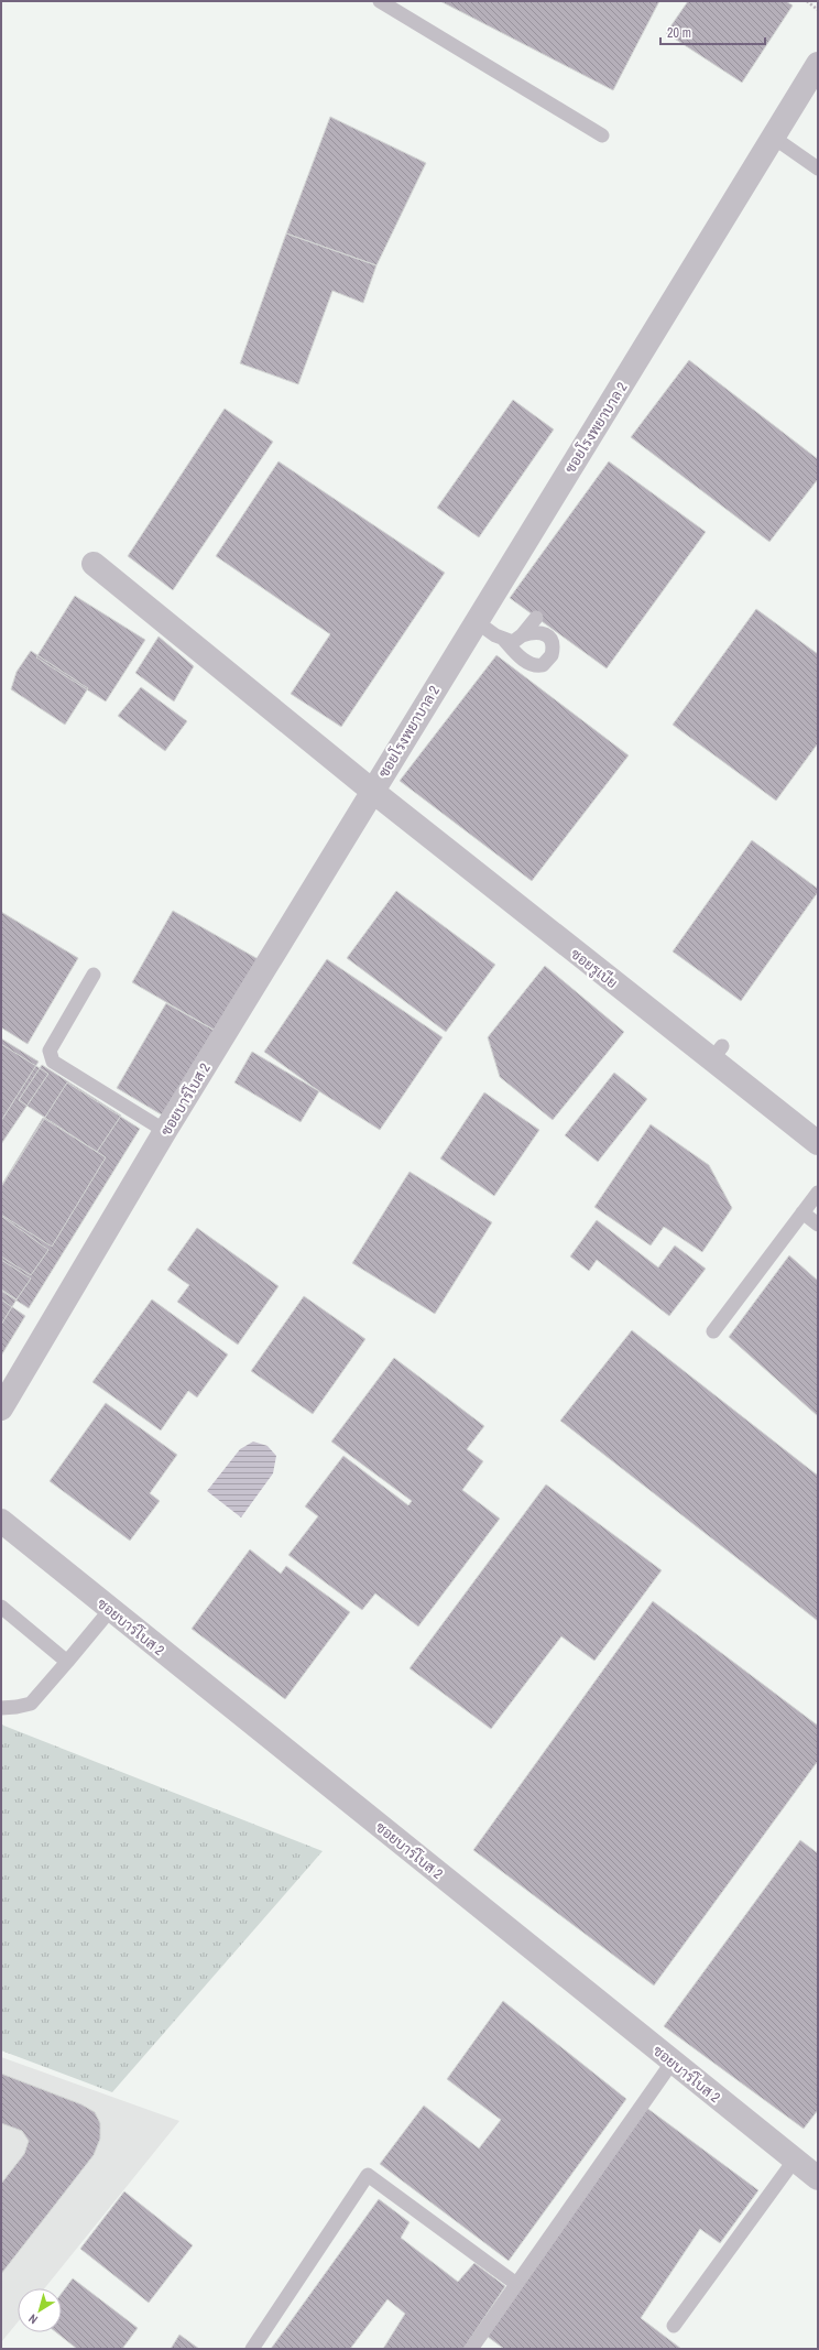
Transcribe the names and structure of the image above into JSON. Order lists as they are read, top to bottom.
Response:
{
  "streets": {
    "street": ["ซอยโรงพยาบาล 2", "ซอยรูเบีย", "ซอยบาร์โบส 2"]
  },
  "crossings": [
    ["ซอยโรงพยาบาล 2", "ซอยรูเบีย"],
    ["ซอยโรงพยาบาล 2", "ซอยบาร์โบส 2"],
    ["ซอยรูเบีย", "ซอยบาร์โบส 2"]
  ],
  "scale_bar": "20 m",
  "north": "bottom left"
}
